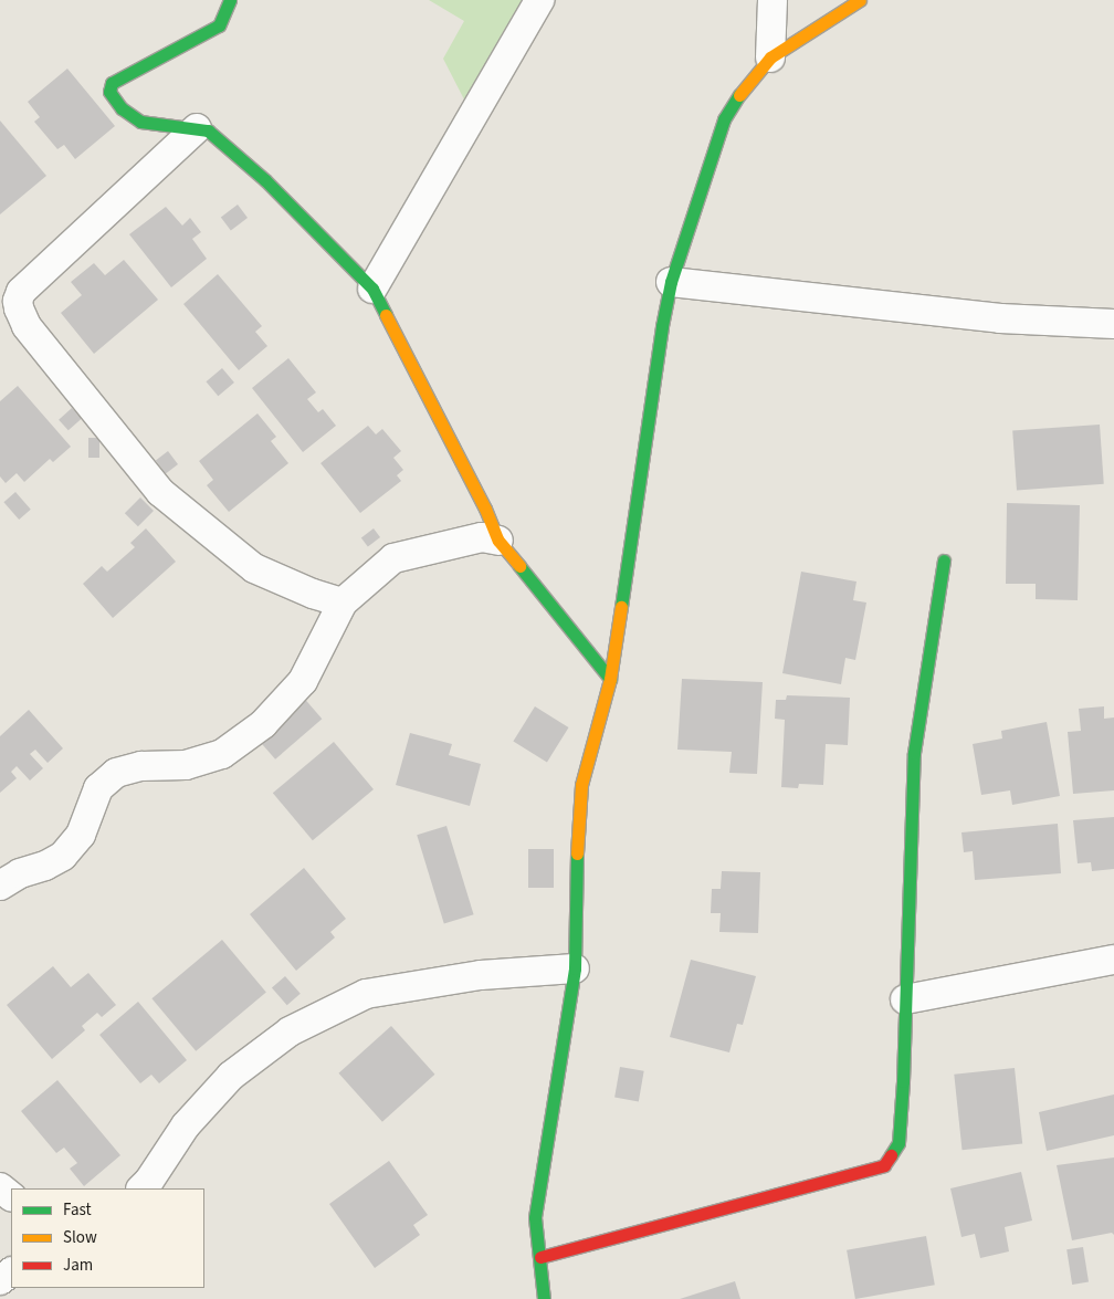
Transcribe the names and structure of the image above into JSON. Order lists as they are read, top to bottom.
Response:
{
  "legend": ["Fast", "Slow", "Jam"]
}
